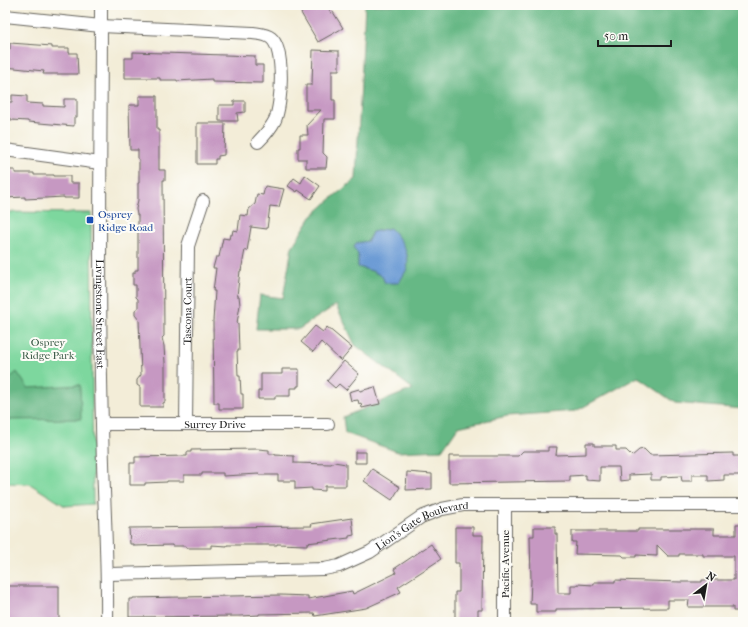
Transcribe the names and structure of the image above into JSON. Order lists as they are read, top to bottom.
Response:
{
  "streets": {
    "street": [
      "Tascona Court",
      "Livingstone Street East",
      "Surrey Drive",
      "Lion's Gate Boulevard",
      "Pacific Avenue"
    ]
  },
  "crossings": [
    ["Tascona Court", "Surrey Drive"],
    ["Livingstone Street East", "Surrey Drive"],
    ["Livingstone Street East", "Lion's Gate Boulevard"],
    ["Lion's Gate Boulevard", "Pacific Avenue"]
  ],
  "parks": ["Osprey Ridge Park"],
  "places": {
    "transit": ["Osprey Ridge Road"]
  },
  "scale_bar": "50 m",
  "north": "top right"
}
